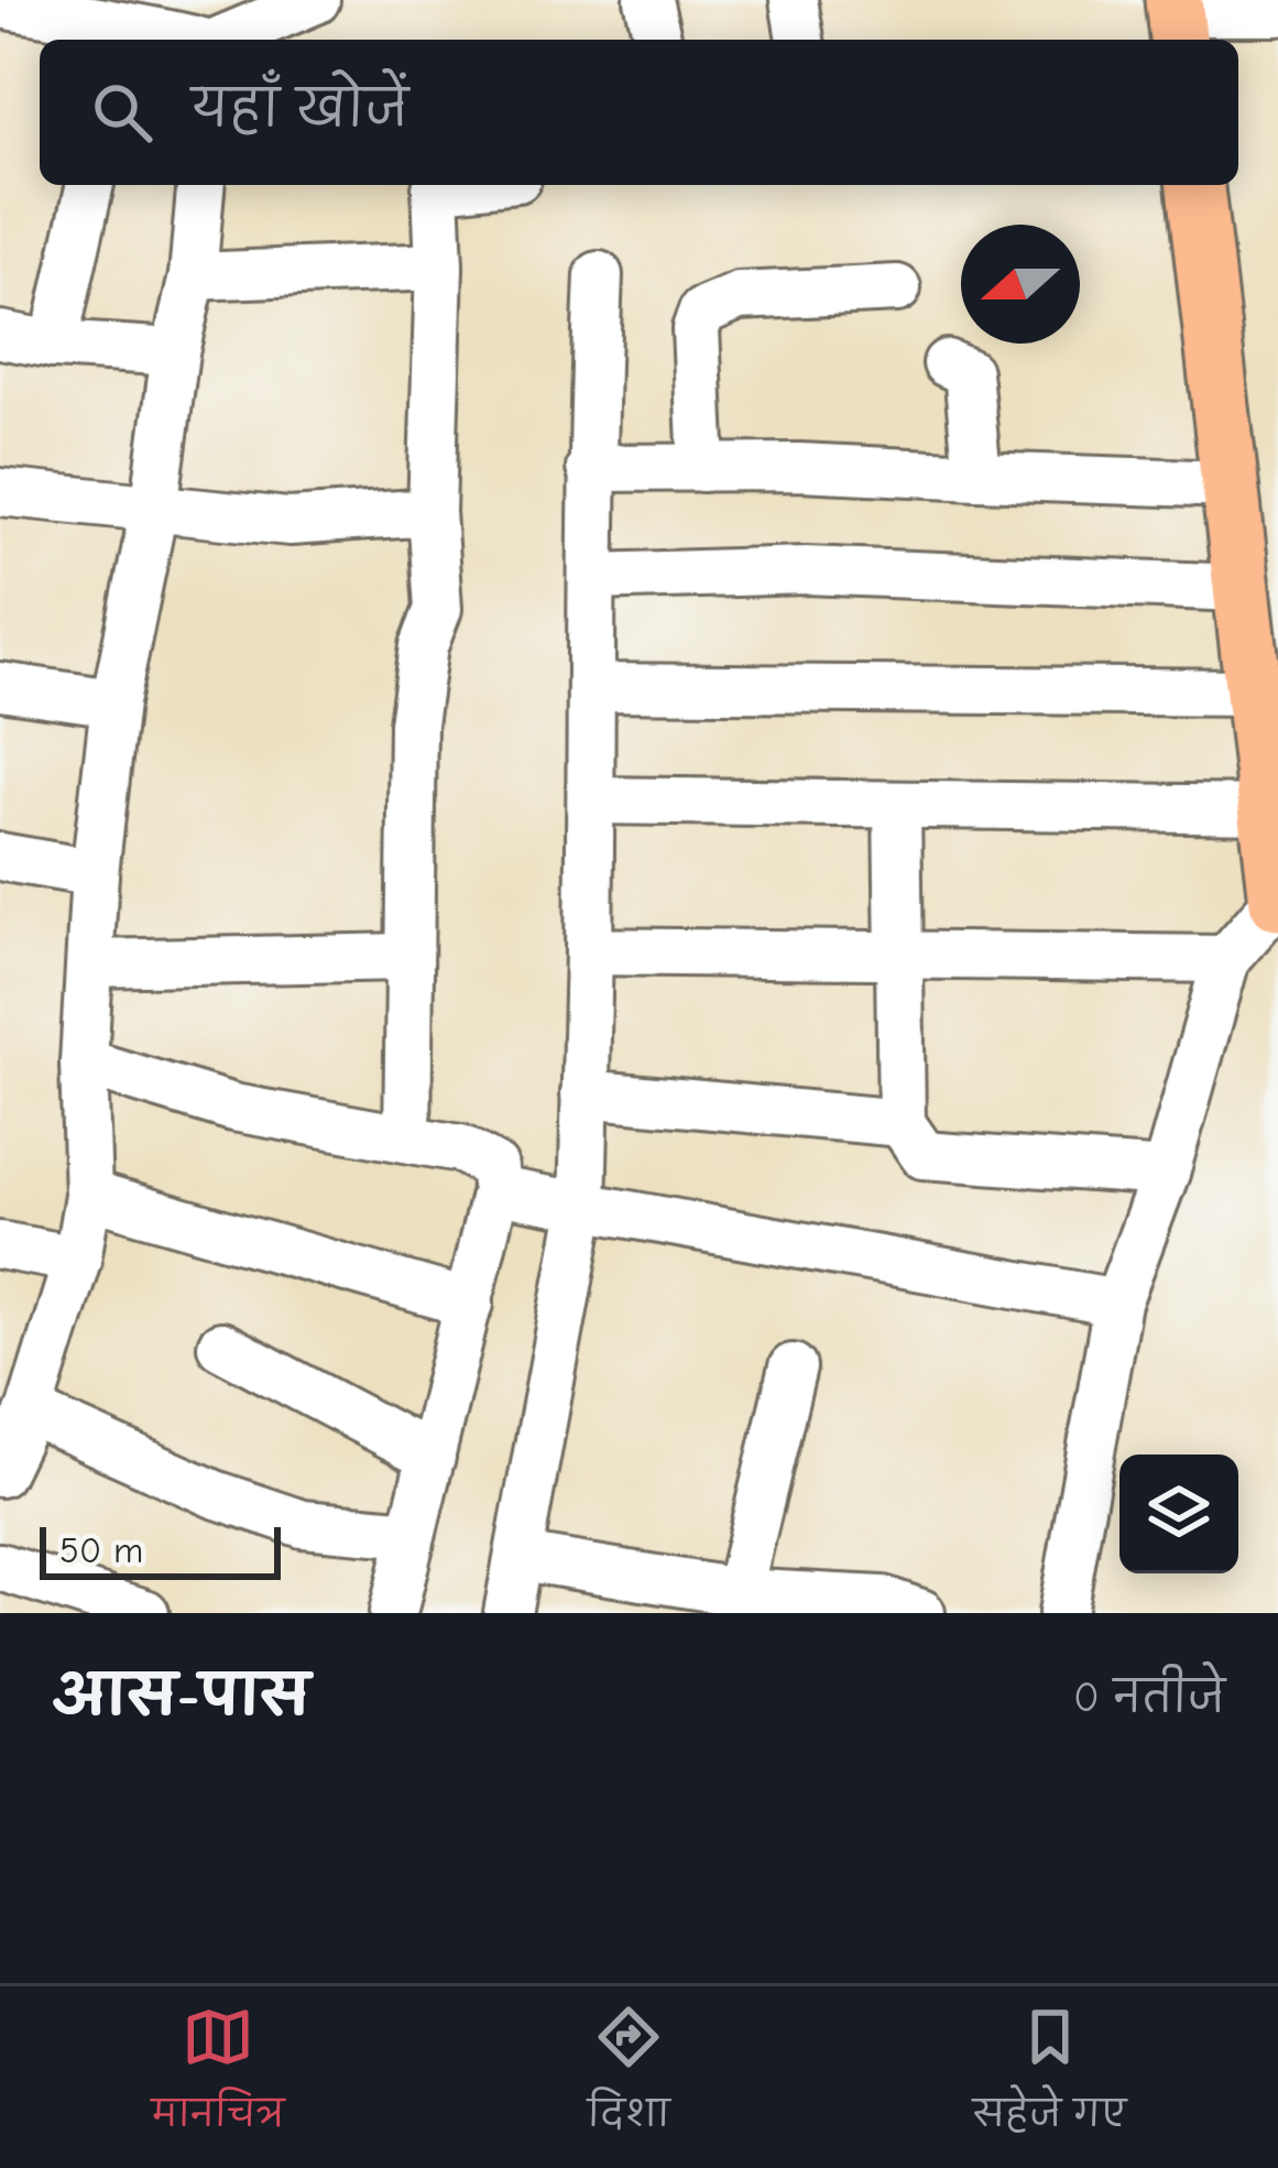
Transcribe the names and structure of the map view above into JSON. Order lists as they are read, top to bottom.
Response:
{
  "scale_bar": "50 m",
  "north": "left",
  "page": {
    "search": "यहाँ खोजें",
    "scale": "50 m",
    "heading": ["आस-पास", "0 नतीजे"],
    "nav": ["मानचित्र", "दिशा", "सहेजे गए"]
  }
}
